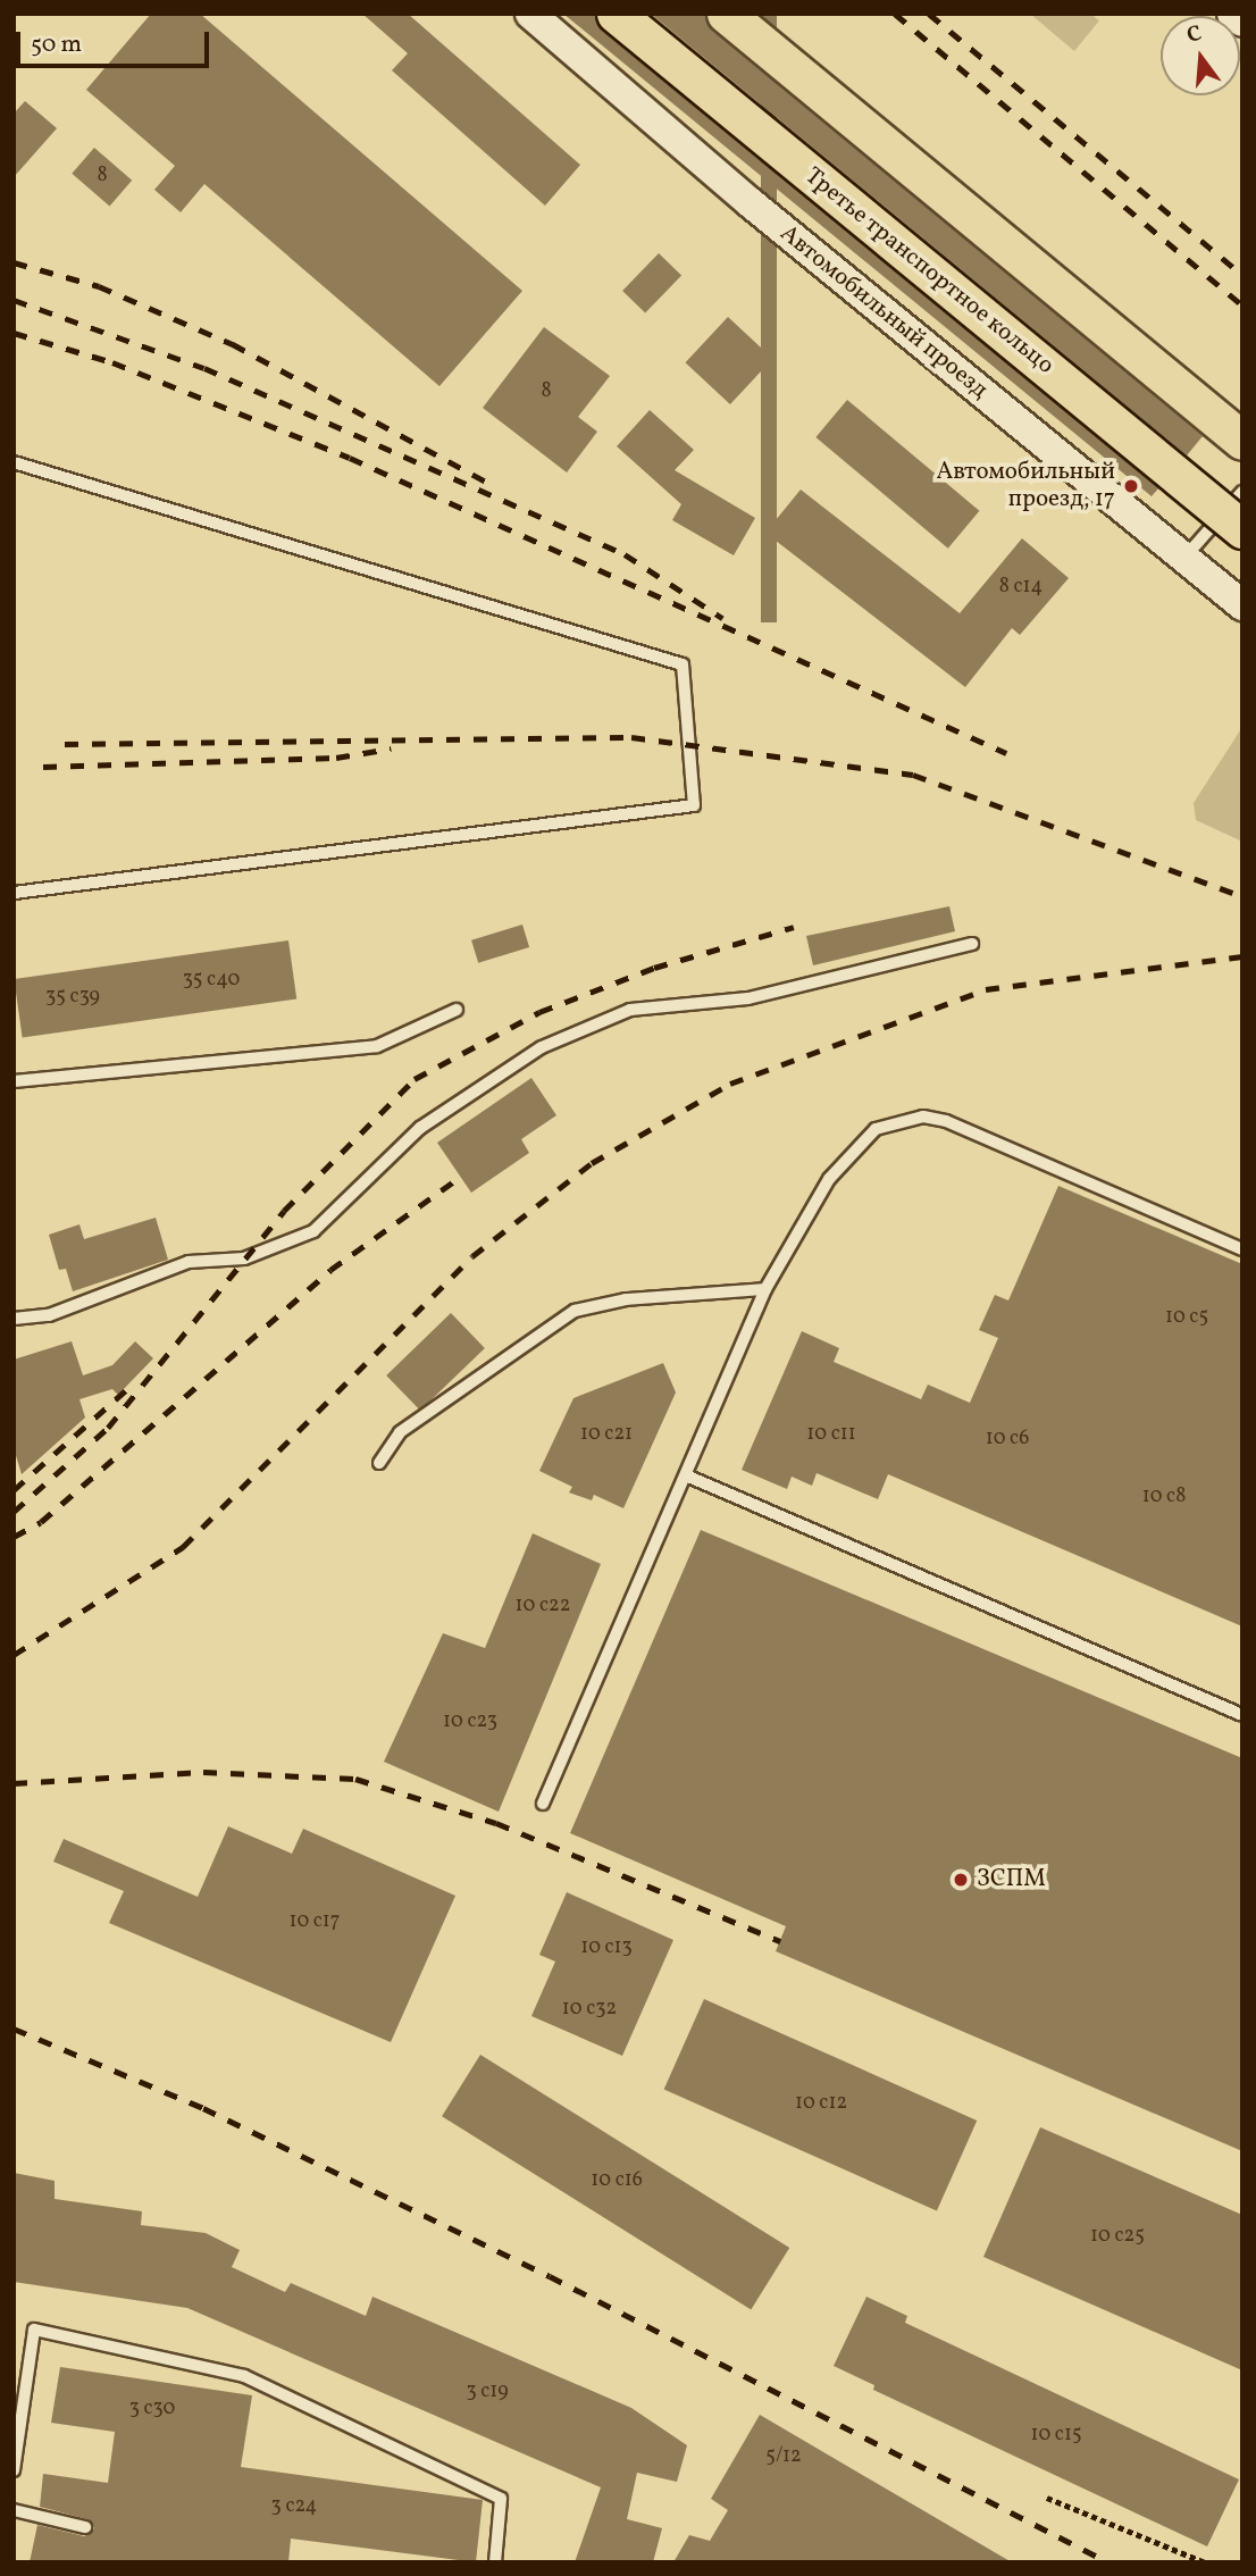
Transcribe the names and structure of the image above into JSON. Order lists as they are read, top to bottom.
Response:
{
  "streets": {
    "main road": ["Третье транспортное кольцо"],
    "street": ["Автомобильный проезд"]
  },
  "places": ["Автомобильный проезд, 17", "ЗСПМ"],
  "house_numbers": [
    "8",
    "8",
    "8 с14",
    "35 с40",
    "35 с39",
    "10 с5",
    "10 с21",
    "10 с11",
    "10 с6",
    "10 с8",
    "10 с22",
    "10 с23",
    "10 с17",
    "10 с13",
    "10 с32",
    "10 с12",
    "10 с16",
    "10 с25",
    "3 с19",
    "3 с30",
    "10 с15",
    "5/12",
    "3 с24"
  ],
  "scale_bar": "50 m",
  "north": "top"
}
